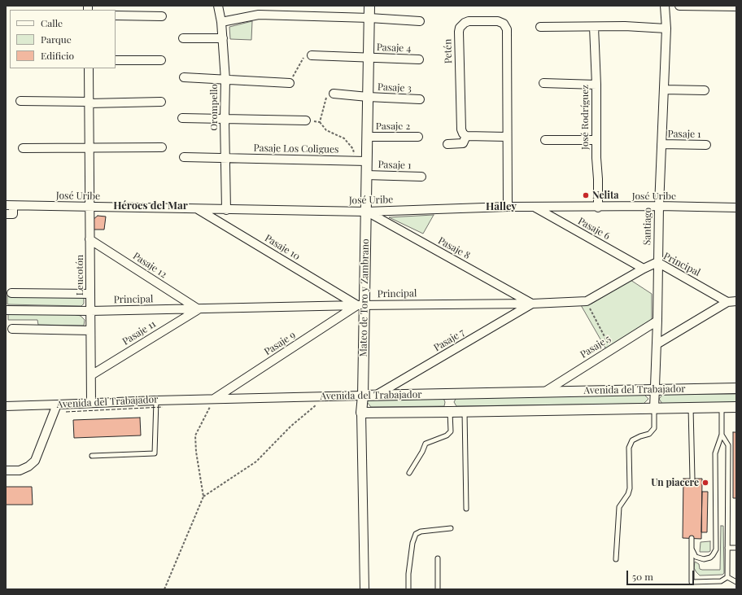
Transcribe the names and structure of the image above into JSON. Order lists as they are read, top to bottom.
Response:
{
  "streets": {
    "street": [
      "Pasaje 4",
      "Petén",
      "Pasaje 3",
      "Orompello",
      "José Rodríguez",
      "Pasaje 2",
      "Pasaje 1",
      "Pasaje Los Coligues",
      "José Uribe",
      "Santiago",
      "Pasaje 6",
      "Pasaje 10",
      "Pasaje 8",
      "Principal",
      "Pasaje 12",
      "Leucotón",
      "Mateo de Toro y Zambrano",
      "Pasaje 11",
      "Pasaje 7",
      "Pasaje 9",
      "Pasaje 5",
      "Avenida del Trabajador"
    ]
  },
  "crossings": [
    ["Pasaje 4", "Mateo de Toro y Zambrano"],
    ["Petén", "José Uribe"],
    ["Pasaje 3", "Mateo de Toro y Zambrano"],
    ["Orompello", "Pasaje Los Coligues"],
    ["Orompello", "José Uribe"],
    ["José Rodríguez", "José Uribe"],
    ["Pasaje 2", "Mateo de Toro y Zambrano"],
    ["Pasaje 1", "Santiago"],
    ["Pasaje 1", "Mateo de Toro y Zambrano"],
    ["Pasaje Los Coligues", "Mateo de Toro y Zambrano"],
    ["José Uribe", "Santiago"],
    ["José Uribe", "Pasaje 6"],
    ["José Uribe", "Pasaje 10"],
    ["José Uribe", "Pasaje 8"],
    ["José Uribe", "Leucotón"],
    ["José Uribe", "Mateo de Toro y Zambrano"],
    ["Santiago", "Principal"],
    ["Santiago", "Pasaje 5"],
    ["Santiago", "Avenida del Trabajador"],
    ["Pasaje 6", "Principal"],
    ["Pasaje 10", "Principal"],
    ["Pasaje 10", "Mateo de Toro y Zambrano"],
    ["Pasaje 10", "Pasaje 9"],
    ["Pasaje 8", "Principal"],
    ["Pasaje 8", "Mateo de Toro y Zambrano"],
    ["Pasaje 8", "Pasaje 7"],
    ["Principal", "Pasaje 12"],
    ["Principal", "Leucotón"],
    ["Principal", "Mateo de Toro y Zambrano"],
    ["Principal", "Pasaje 11"],
    ["Principal", "Pasaje 7"],
    ["Principal", "Pasaje 9"],
    ["Pasaje 12", "Leucotón"],
    ["Pasaje 12", "Pasaje 11"],
    ["Leucotón", "Pasaje 11"],
    ["Leucotón", "Avenida del Trabajador"],
    ["Mateo de Toro y Zambrano", "Pasaje 9"],
    ["Mateo de Toro y Zambrano", "Avenida del Trabajador"],
    ["Pasaje 7", "Avenida del Trabajador"],
    ["Pasaje 9", "Avenida del Trabajador"],
    ["Pasaje 5", "Avenida del Trabajador"]
  ],
  "districts": ["Héroes del Mar", "Halley"],
  "places": ["Nelita", "Un piacere"],
  "legend": ["Calle", "Parque", "Edificio"],
  "scale_bar": "50 m"
}
